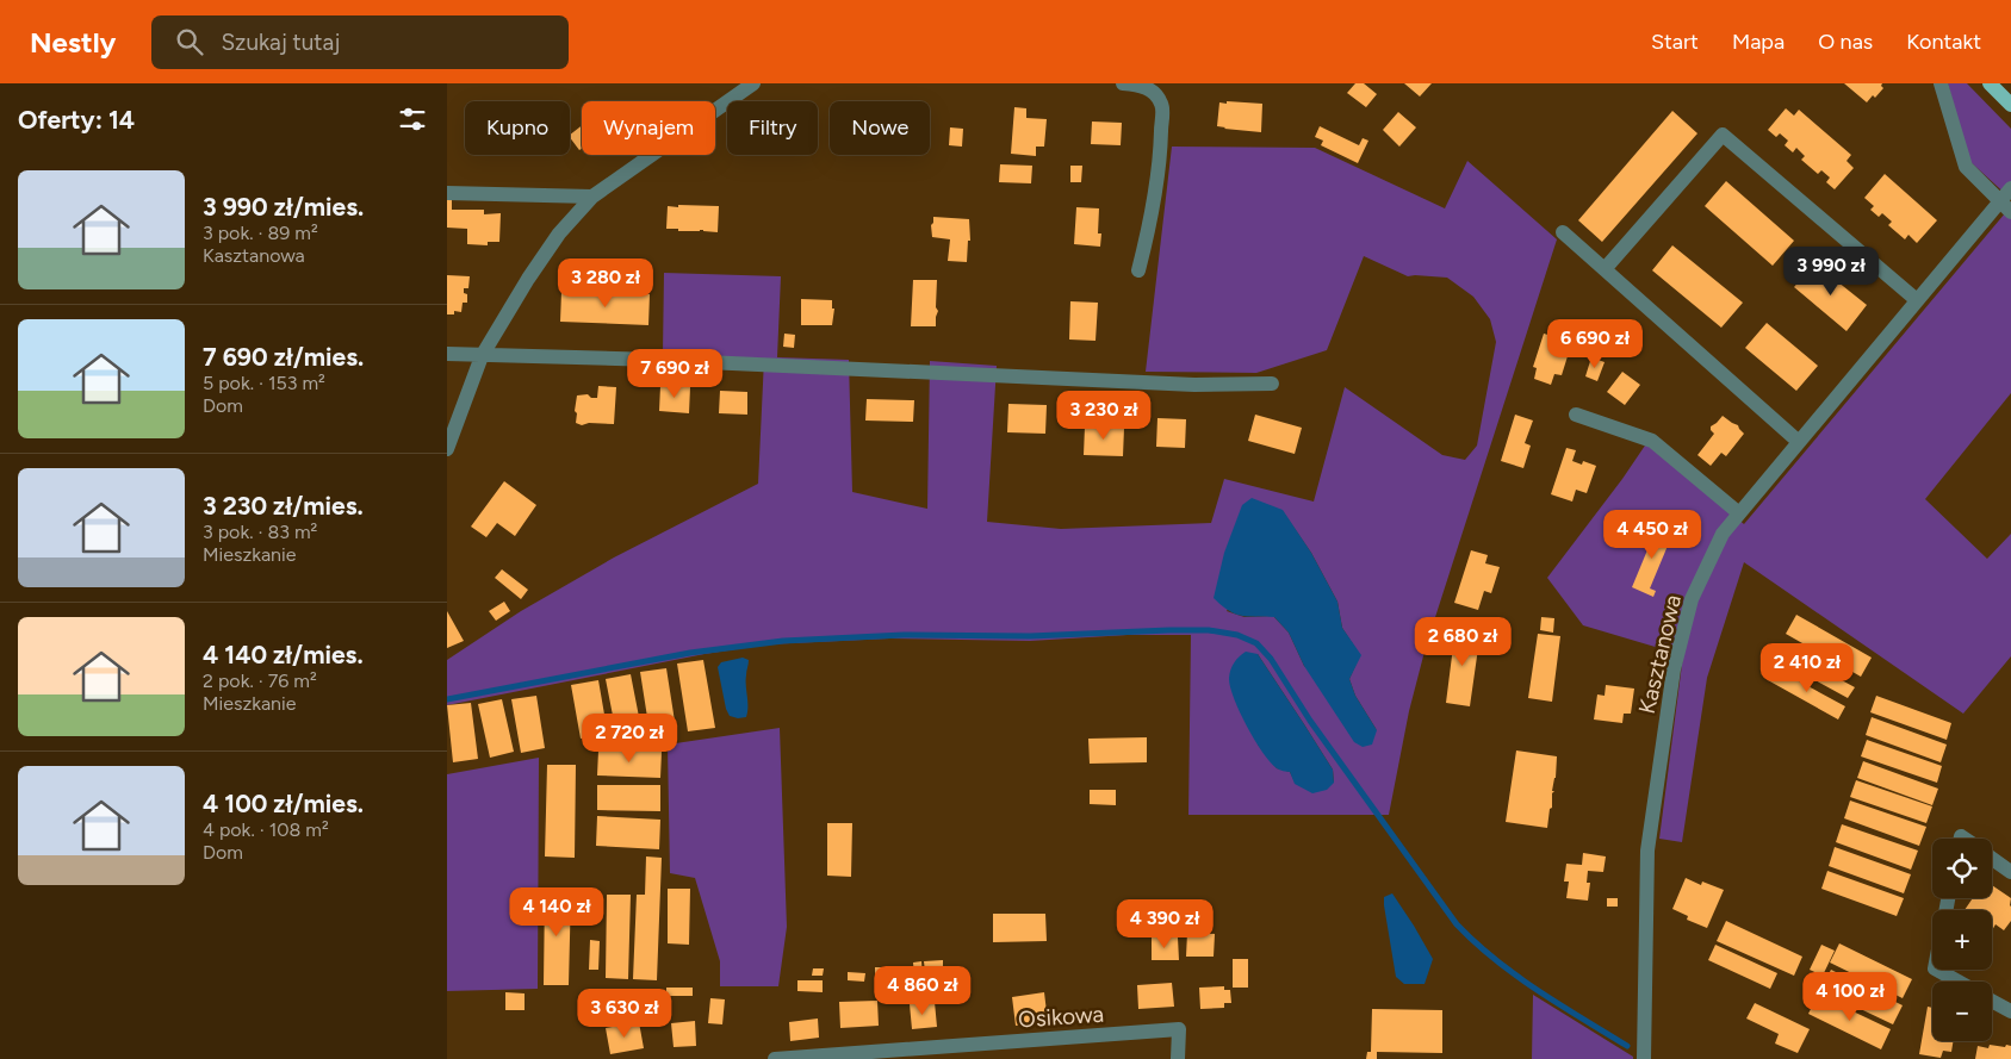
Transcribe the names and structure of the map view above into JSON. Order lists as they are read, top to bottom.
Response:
{
  "streets": {
    "street": ["Kasztanowa", "Osikowa"]
  },
  "page": {
    "header": "Nestly",
    "search": "Szukaj tutaj",
    "nav": [
      "Start",
      "Mapa",
      "O nas",
      "Kontakt"
    ],
    "heading": "Oferty: 14",
    "chip": [
      "Kupno",
      "Wynajem",
      "Filtry",
      "Nowe"
    ],
    "list": [
      {
        "name": "3 990 zł/mies.",
        "note": "3 pok. · 89 m² · Kasztanowa"
      },
      {
        "name": "7 690 zł/mies.",
        "note": "5 pok. · 153 m² · Dom"
      },
      {
        "name": "3 230 zł/mies.",
        "note": "3 pok. · 83 m² · Mieszkanie"
      },
      {
        "name": "4 140 zł/mies.",
        "note": "2 pok. · 76 m² · Mieszkanie"
      },
      {
        "name": "4 100 zł/mies.",
        "note": "4 pok. · 108 m² · Dom"
      }
    ],
    "price": [
      "3 990 zł",
      "3 280 zł",
      "6 690 zł",
      "7 690 zł",
      "3 230 zł",
      "4 450 zł",
      "2 680 zł",
      "2 410 zł",
      "2 720 zł",
      "4 140 zł",
      "4 390 zł",
      "4 860 zł",
      "4 100 zł",
      "3 630 zł"
    ],
    "map_buttons": ["+", "−"]
  }
}
